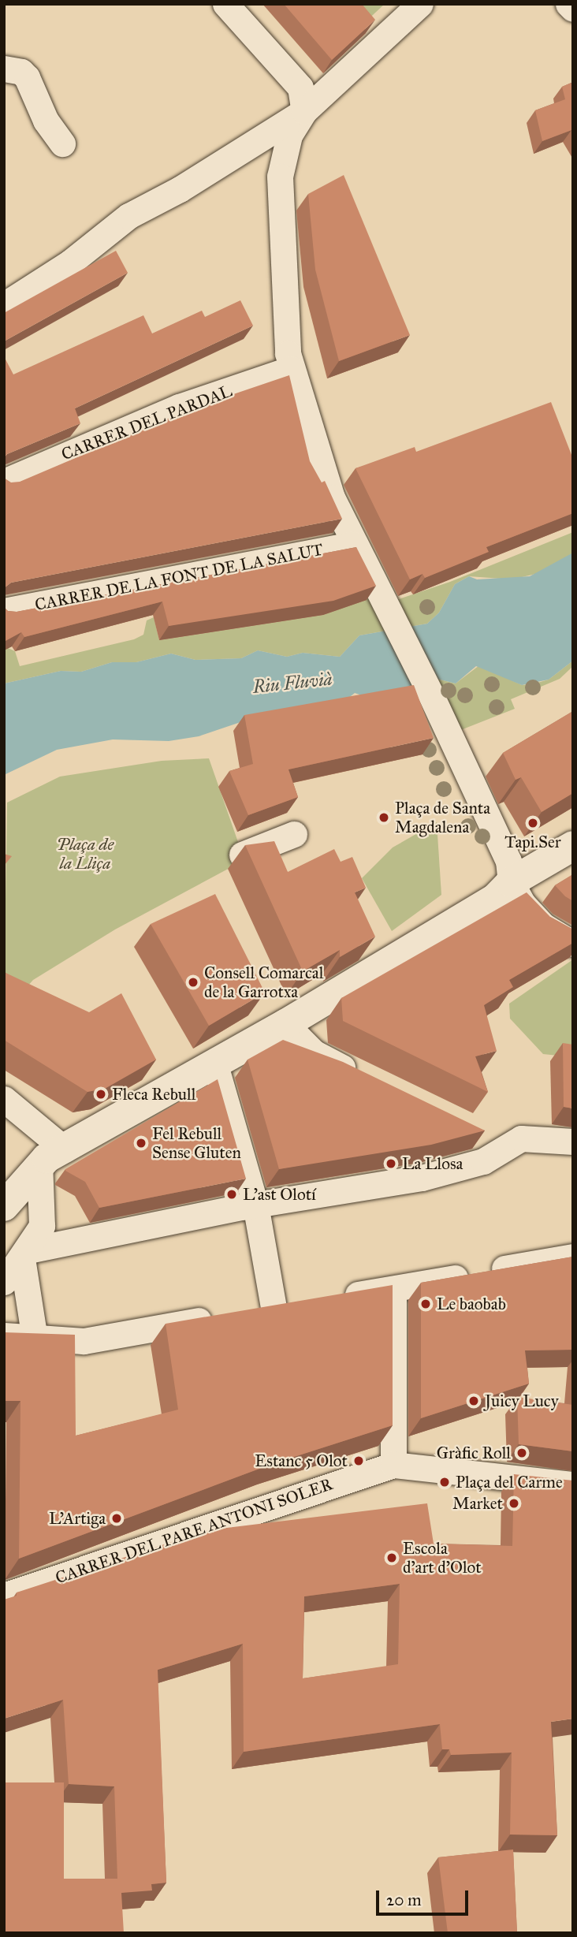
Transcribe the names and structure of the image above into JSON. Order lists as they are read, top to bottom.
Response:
{
  "streets": {
    "street": ["CARRER DEL PARDAL", "CARRER DE LA FONT DE LA SALUT", "CARRER DEL PARE ANTONI SOLER"]
  },
  "water": ["Riu Fluvià"],
  "parks": ["Plaça de la Lliça"],
  "places": [
    "Plaça de Santa Magdalena",
    "Tapi.Ser",
    "Consell Comarcal de la Garrotxa",
    "Fleca Rebull",
    "Fel Rebull Sense Gluten",
    "La Llosa",
    "L'ast Olotí",
    "Le baobab",
    "Juicy Lucy",
    "Gràfic Roll",
    "Estanc 5 Olot",
    "Plaça del Carme",
    "Market",
    "L'Artiga",
    "Escola d'art d'Olot"
  ],
  "scale_bar": "20 m"
}
